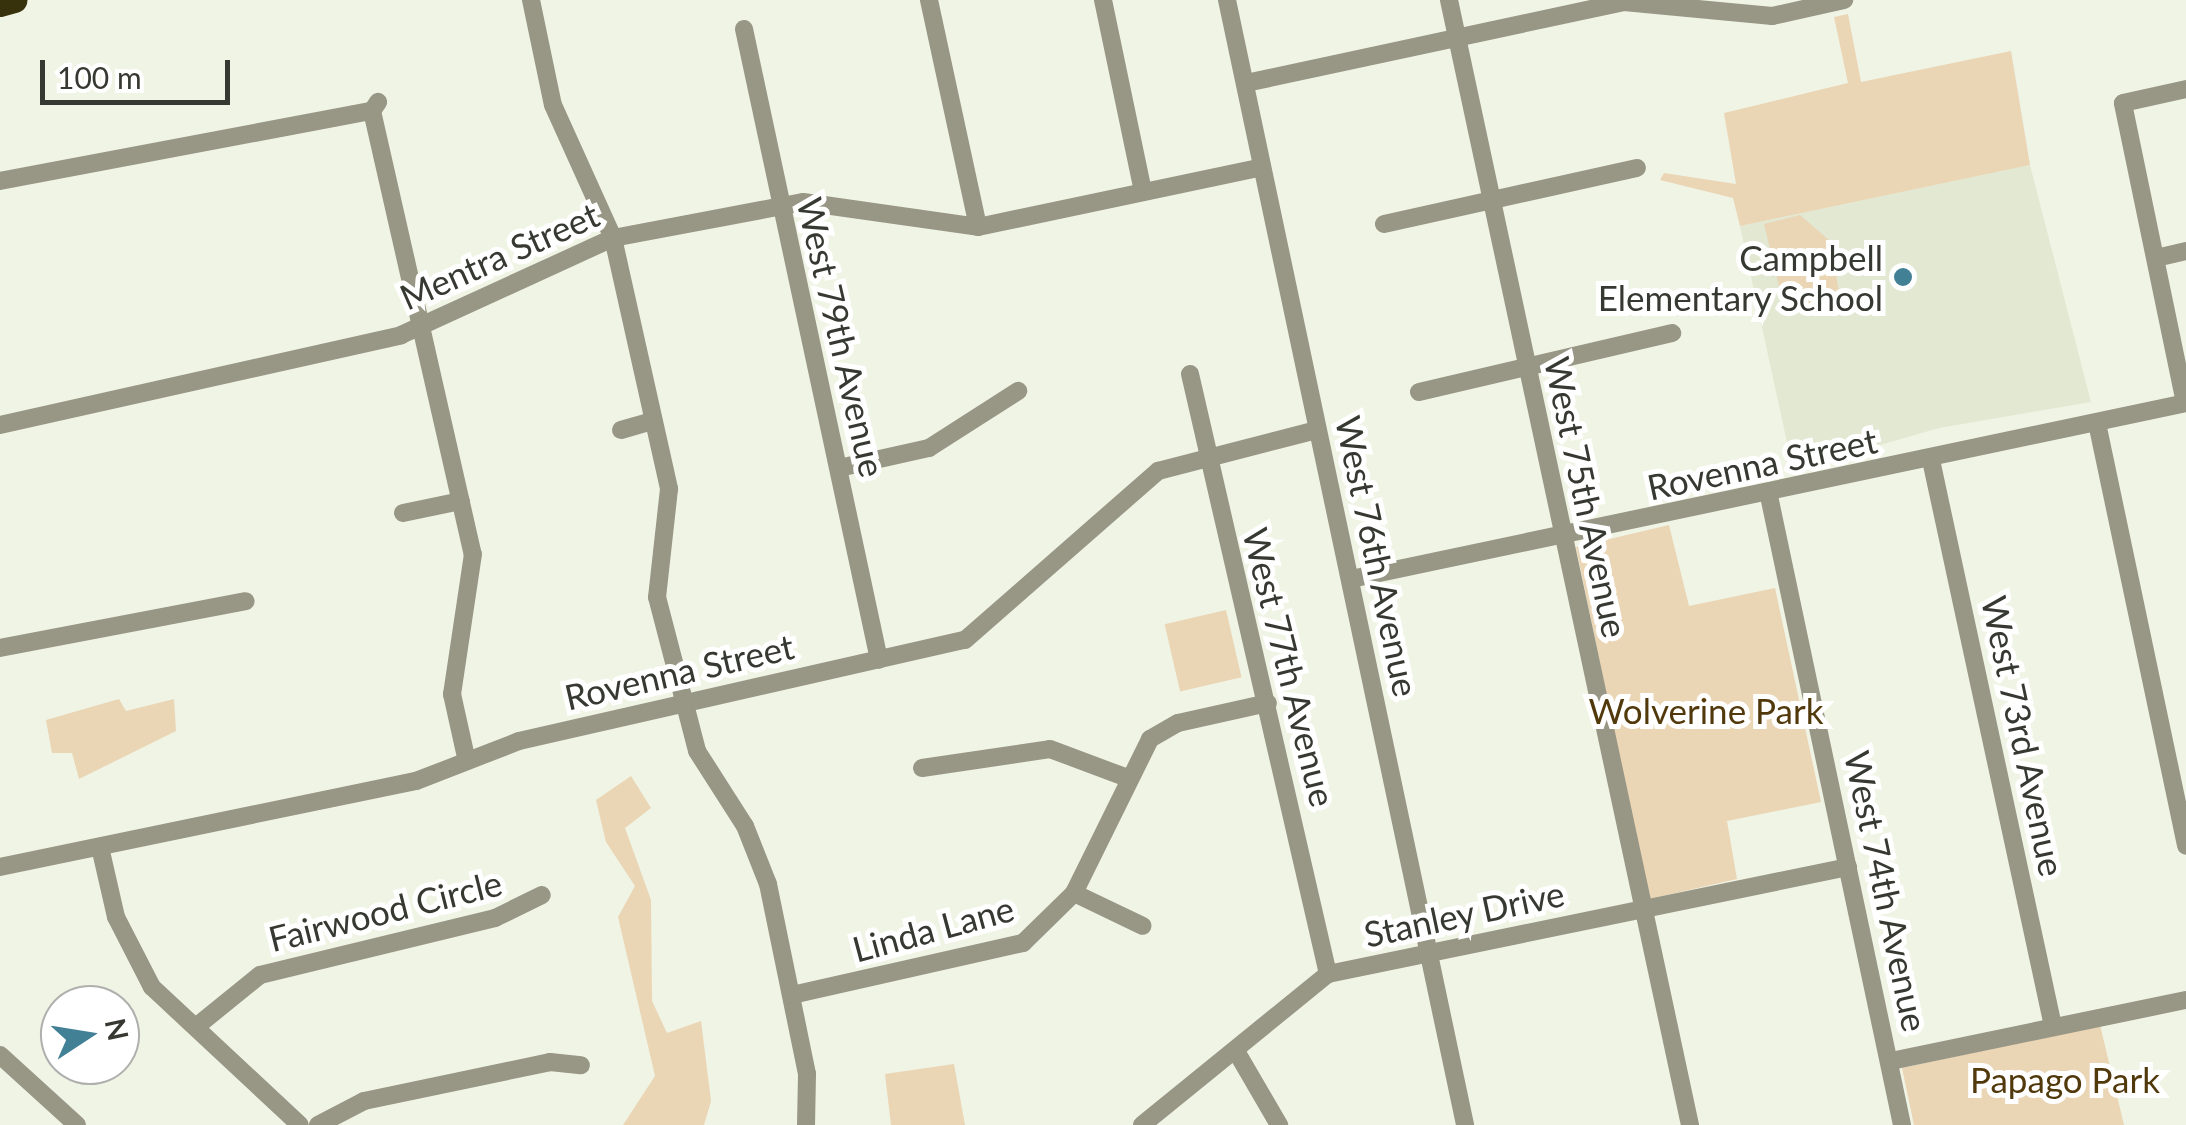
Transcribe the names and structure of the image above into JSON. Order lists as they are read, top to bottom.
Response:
{
  "streets": {
    "street": [
      "Mentra Street",
      "West 79th Avenue",
      "Rovenna Street",
      "West 75th Avenue",
      "West 76th Avenue",
      "West 77th Avenue",
      "West 73rd Avenue",
      "West 74th Avenue",
      "Fairwood Circle",
      "Stanley Drive",
      "Linda Lane"
    ]
  },
  "crossings": [
    ["Mentra Street", "West 79th Avenue"],
    ["Mentra Street", "West 76th Avenue"],
    ["West 79th Avenue", "Rovenna Street"],
    ["Rovenna Street", "West 75th Avenue"],
    ["Rovenna Street", "West 76th Avenue"],
    ["Rovenna Street", "West 77th Avenue"],
    ["Rovenna Street", "West 73rd Avenue"],
    ["Rovenna Street", "West 74th Avenue"],
    ["West 75th Avenue", "Stanley Drive"],
    ["West 76th Avenue", "Stanley Drive"],
    ["West 77th Avenue", "Stanley Drive"],
    ["West 77th Avenue", "Linda Lane"],
    ["West 74th Avenue", "Stanley Drive"]
  ],
  "parks": ["Wolverine Park", "Papago Park"],
  "places": ["Campbell Elementary School"],
  "scale_bar": "100 m",
  "north": "right"
}
